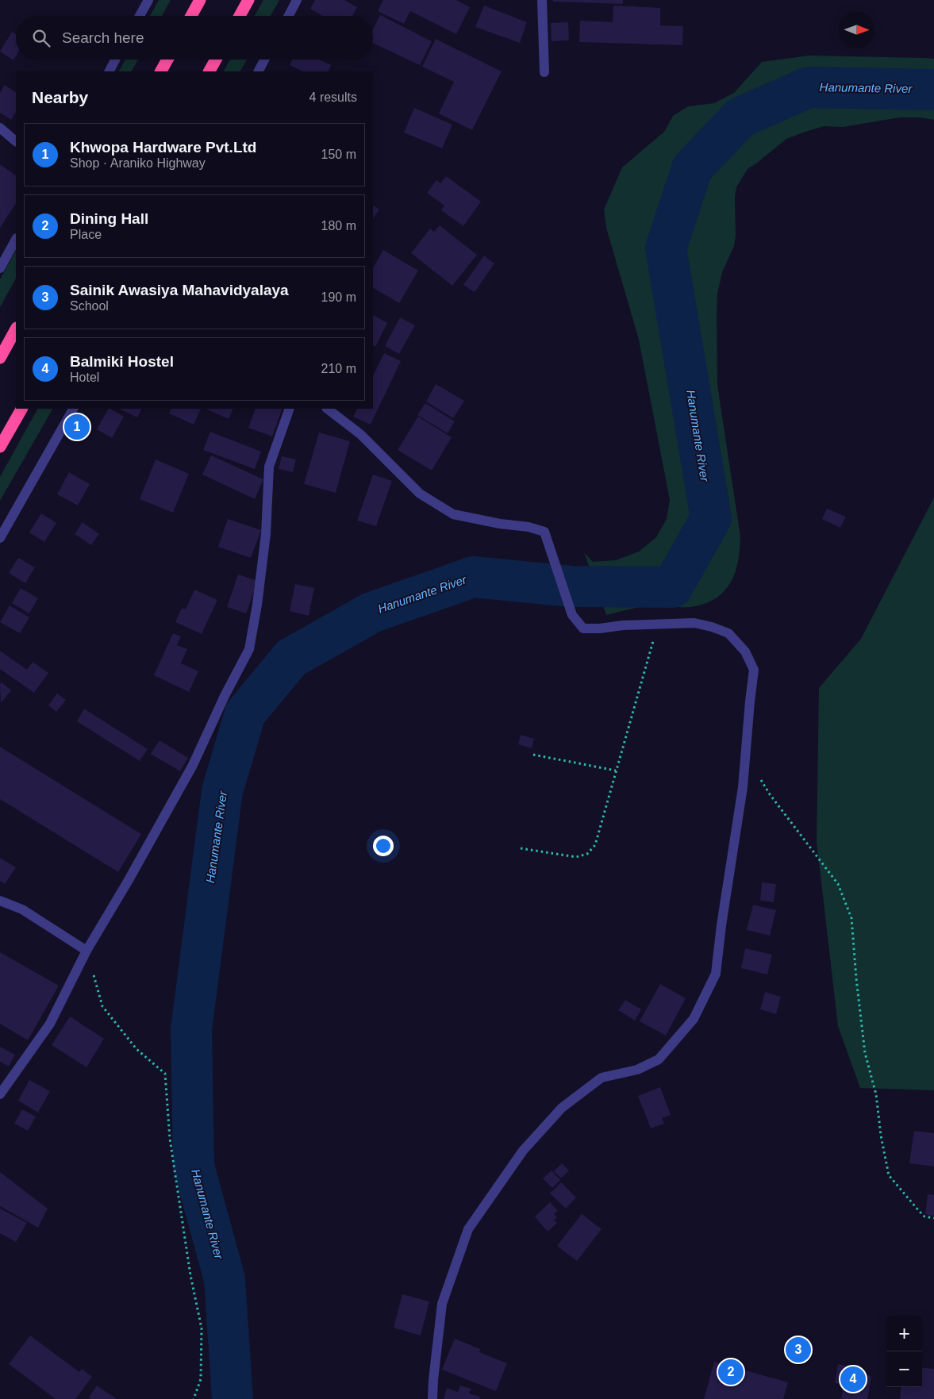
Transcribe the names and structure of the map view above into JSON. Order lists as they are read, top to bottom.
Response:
{
  "water": ["Hanumante River"],
  "north": "right",
  "page": {
    "search": "Search here",
    "heading": ["Nearby", "4 results"],
    "list": [
      {
        "mark": "1",
        "name": "Khwopa Hardware Pvt.Ltd",
        "note": "Shop · Araniko Highway",
        "value": "150 m"
      },
      {
        "mark": "2",
        "name": "Dining Hall",
        "note": "Place",
        "value": "180 m"
      },
      {
        "mark": "3",
        "name": "Sainik Awasiya Mahavidyalaya",
        "note": "School",
        "value": "190 m"
      },
      {
        "mark": "4",
        "name": "Balmiki Hostel",
        "note": "Hotel",
        "value": "210 m"
      }
    ],
    "pins": [
      "1",
      "3",
      "2",
      "4"
    ],
    "map_buttons": ["+", "−"]
  }
}
